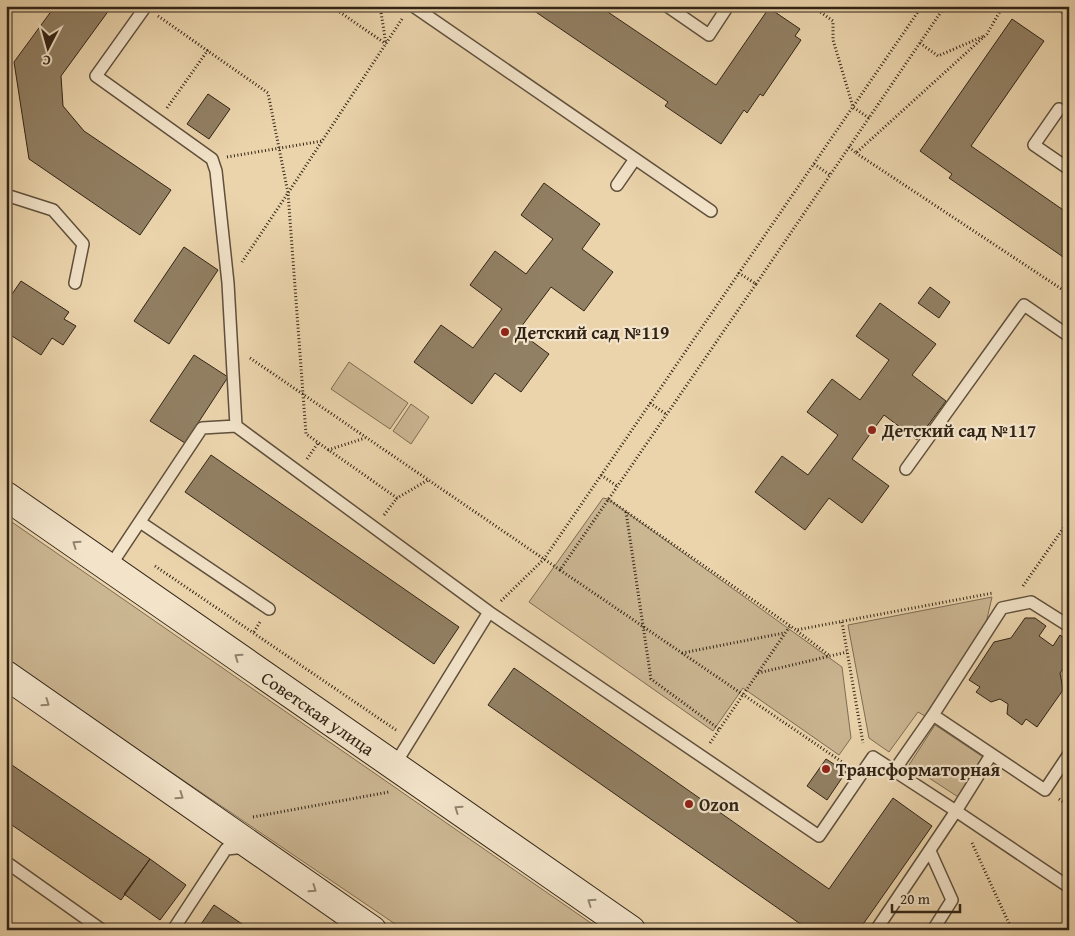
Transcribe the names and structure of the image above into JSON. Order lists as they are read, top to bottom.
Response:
{
  "streets": {
    "street": ["Советская улица"]
  },
  "places": [
    "Детский сад №119",
    "Детский сад №117",
    "Трансформаторная",
    "Ozon"
  ],
  "scale_bar": "20 m",
  "north": "bottom"
}
